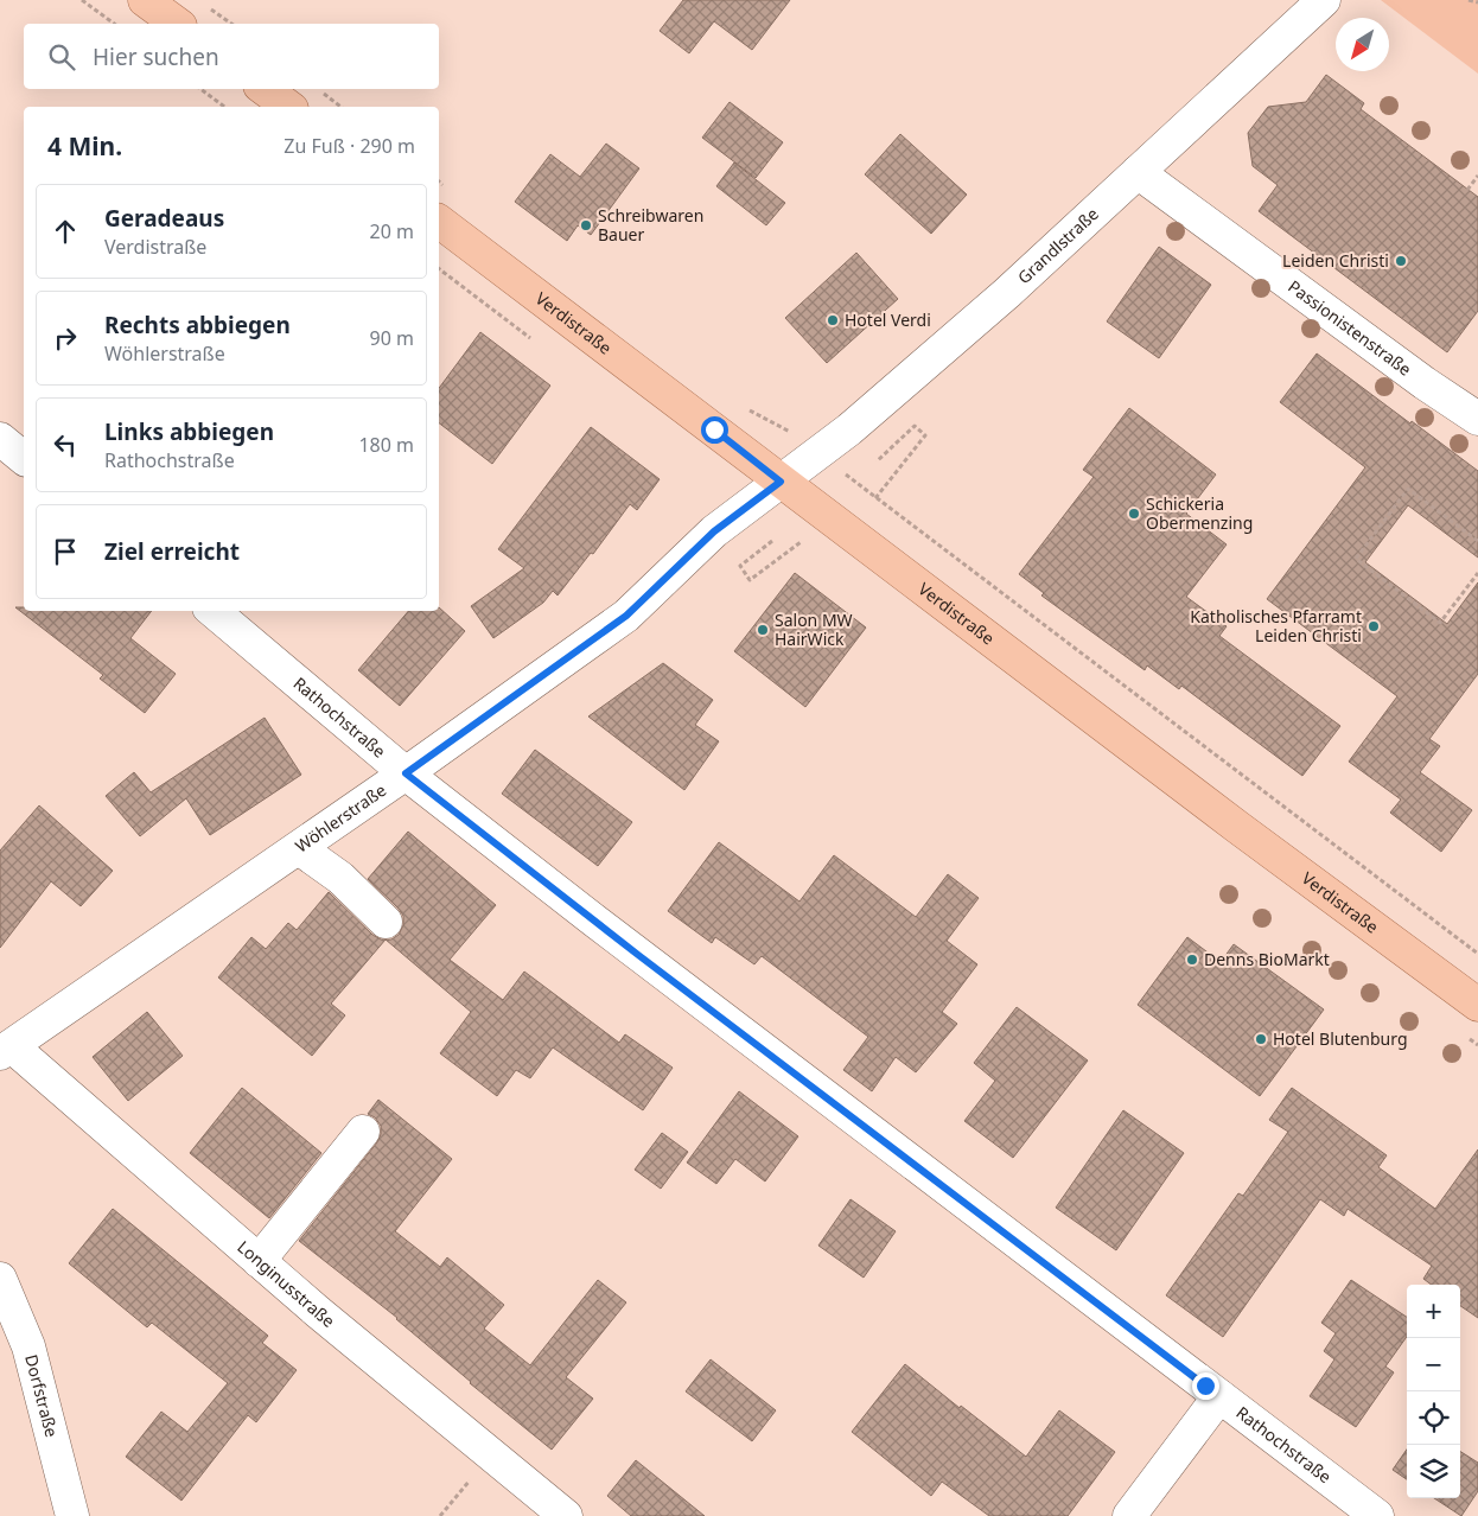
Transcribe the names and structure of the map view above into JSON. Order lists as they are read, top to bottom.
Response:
{
  "streets": {
    "main road": ["Verdistraße"],
    "street": [
      "Grandlstraße",
      "Passionistenstraße",
      "Rathochstraße",
      "Wöhlerstraße",
      "Longinusstraße",
      "Dorfstraße"
    ]
  },
  "crossings": [
    ["Grandlstraße", "Verdistraße"],
    ["Grandlstraße", "Passionistenstraße"],
    ["Grandlstraße", "Wöhlerstraße"],
    ["Verdistraße", "Wöhlerstraße"],
    ["Rathochstraße", "Wöhlerstraße"],
    ["Wöhlerstraße", "Longinusstraße"]
  ],
  "places": [
    "Schreibwaren Bauer",
    "Leiden Christi",
    "Hotel Verdi",
    "Schickeria Obermenzing",
    "Katholisches Pfarramt Leiden Christi",
    "Salon MW HairWick",
    "Denns BioMarkt",
    "Hotel Blutenburg"
  ],
  "north": "bottom left",
  "page": {
    "search": "Hier suchen",
    "heading": ["4 Min.", "Zu Fuß · 290 m"],
    "list": [
      ["Geradeaus", "Verdistraße", "20 m"],
      ["Rechts abbiegen", "Wöhlerstraße", "90 m"],
      ["Links abbiegen", "Rathochstraße", "180 m"],
      "Ziel erreicht"
    ],
    "map_buttons": ["+", "−"]
  }
}
